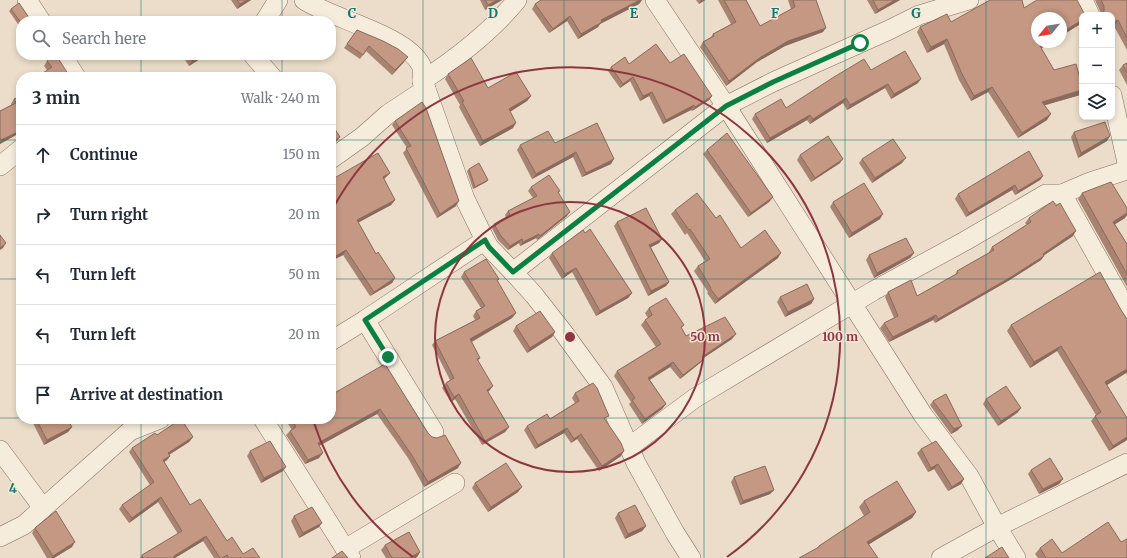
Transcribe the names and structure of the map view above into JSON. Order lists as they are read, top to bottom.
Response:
{
  "north": "bottom left",
  "page": {
    "map_buttons": ["+", "−"],
    "search": "Search here",
    "heading": ["3 min", "Walk · 240 m"],
    "list": [
      ["Continue", "150 m"],
      ["Turn right", "20 m"],
      ["Turn left", "50 m"],
      ["Turn left", "20 m"],
      "Arrive at destination"
    ]
  },
  "grid": {
    "columns": [
      "C",
      "D",
      "E",
      "F",
      "G"
    ],
    "rows": ["4"]
  },
  "rings": ["50 m", "100 m"]
}
